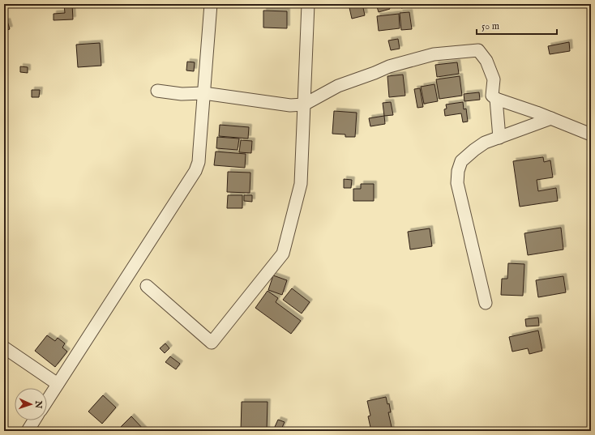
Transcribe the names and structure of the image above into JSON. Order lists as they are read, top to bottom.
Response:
{
  "scale_bar": "50 m",
  "north": "right"
}
